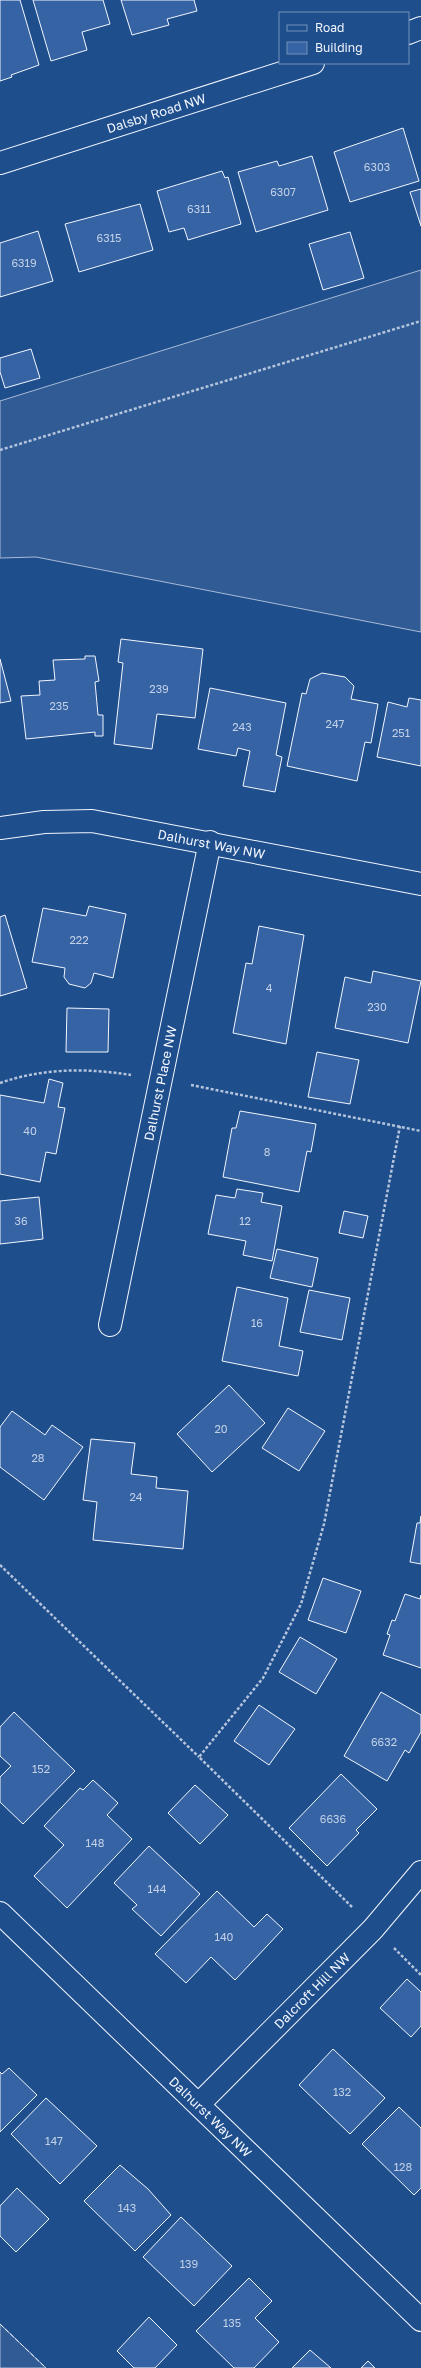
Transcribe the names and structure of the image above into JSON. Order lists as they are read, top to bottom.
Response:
{
  "streets": {
    "street": [
      "Dalsby Road NW",
      "Dalhurst Way NW",
      "Dalhurst Place NW",
      "Dalcroft Hill NW"
    ]
  },
  "crossings": [
    ["Dalhurst Way NW", "Dalhurst Place NW"],
    ["Dalhurst Way NW", "Dalcroft Hill NW"]
  ],
  "house_numbers": [
    "6303",
    "6307",
    "6311",
    "6315",
    "6319",
    "239",
    "235",
    "247",
    "243",
    "251",
    "222",
    "4",
    "230",
    "40",
    "8",
    "36",
    "12",
    "16",
    "20",
    "28",
    "24",
    "6632",
    "152",
    "6636",
    "148",
    "144",
    "140",
    "132",
    "147",
    "128",
    "143",
    "139",
    "135"
  ],
  "legend": ["Road", "Building"]
}
